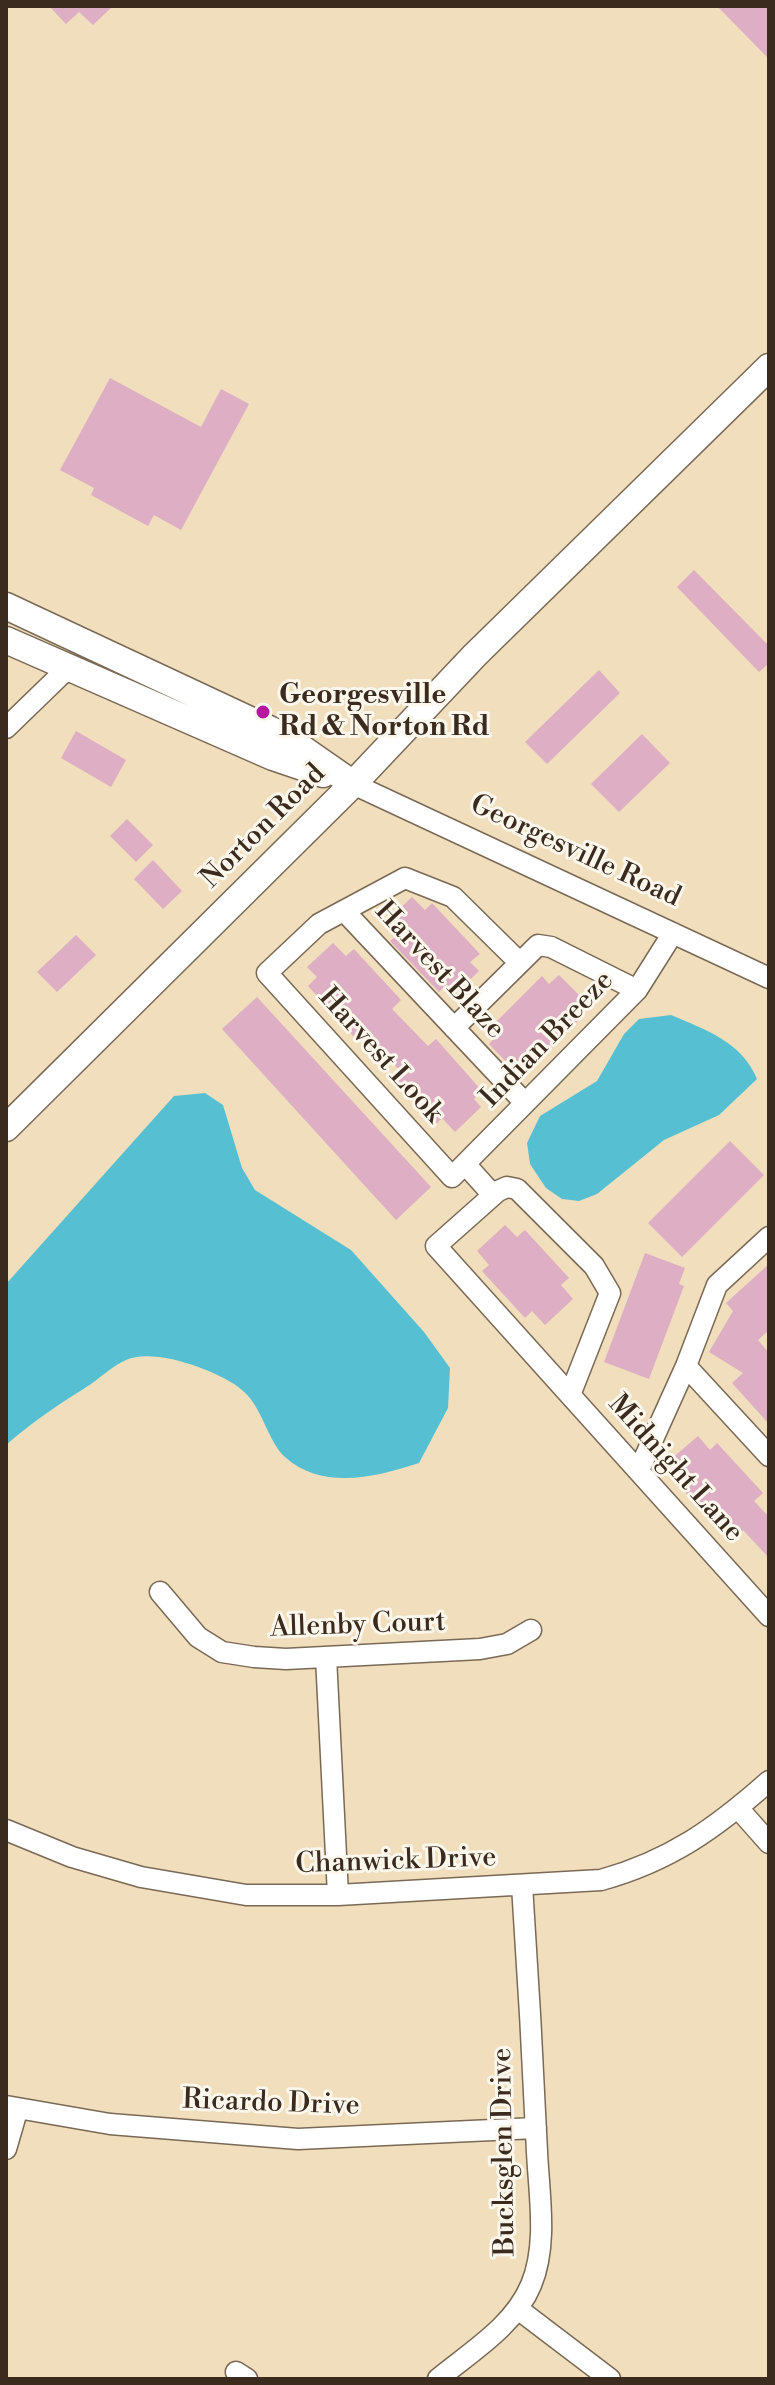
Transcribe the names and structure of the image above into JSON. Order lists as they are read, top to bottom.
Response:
{
  "streets": {
    "main road": ["Norton Road", "Georgesville Road"],
    "street": [
      "Harvest Blaze",
      "Indian Breeze",
      "Harvest Look",
      "Midnight Lane",
      "Allenby Court",
      "Chanwick Drive",
      "Ricardo Drive",
      "Bucksglen Drive"
    ]
  },
  "crossings": [
    ["Norton Road", "Georgesville Road"],
    ["Georgesville Road", "Indian Breeze"],
    ["Harvest Blaze", "Indian Breeze"],
    ["Harvest Blaze", "Harvest Look"],
    ["Indian Breeze", "Harvest Look"],
    ["Chanwick Drive", "Bucksglen Drive"],
    ["Ricardo Drive", "Bucksglen Drive"]
  ],
  "places": ["Georgesville Rd & Norton Rd"]
}
